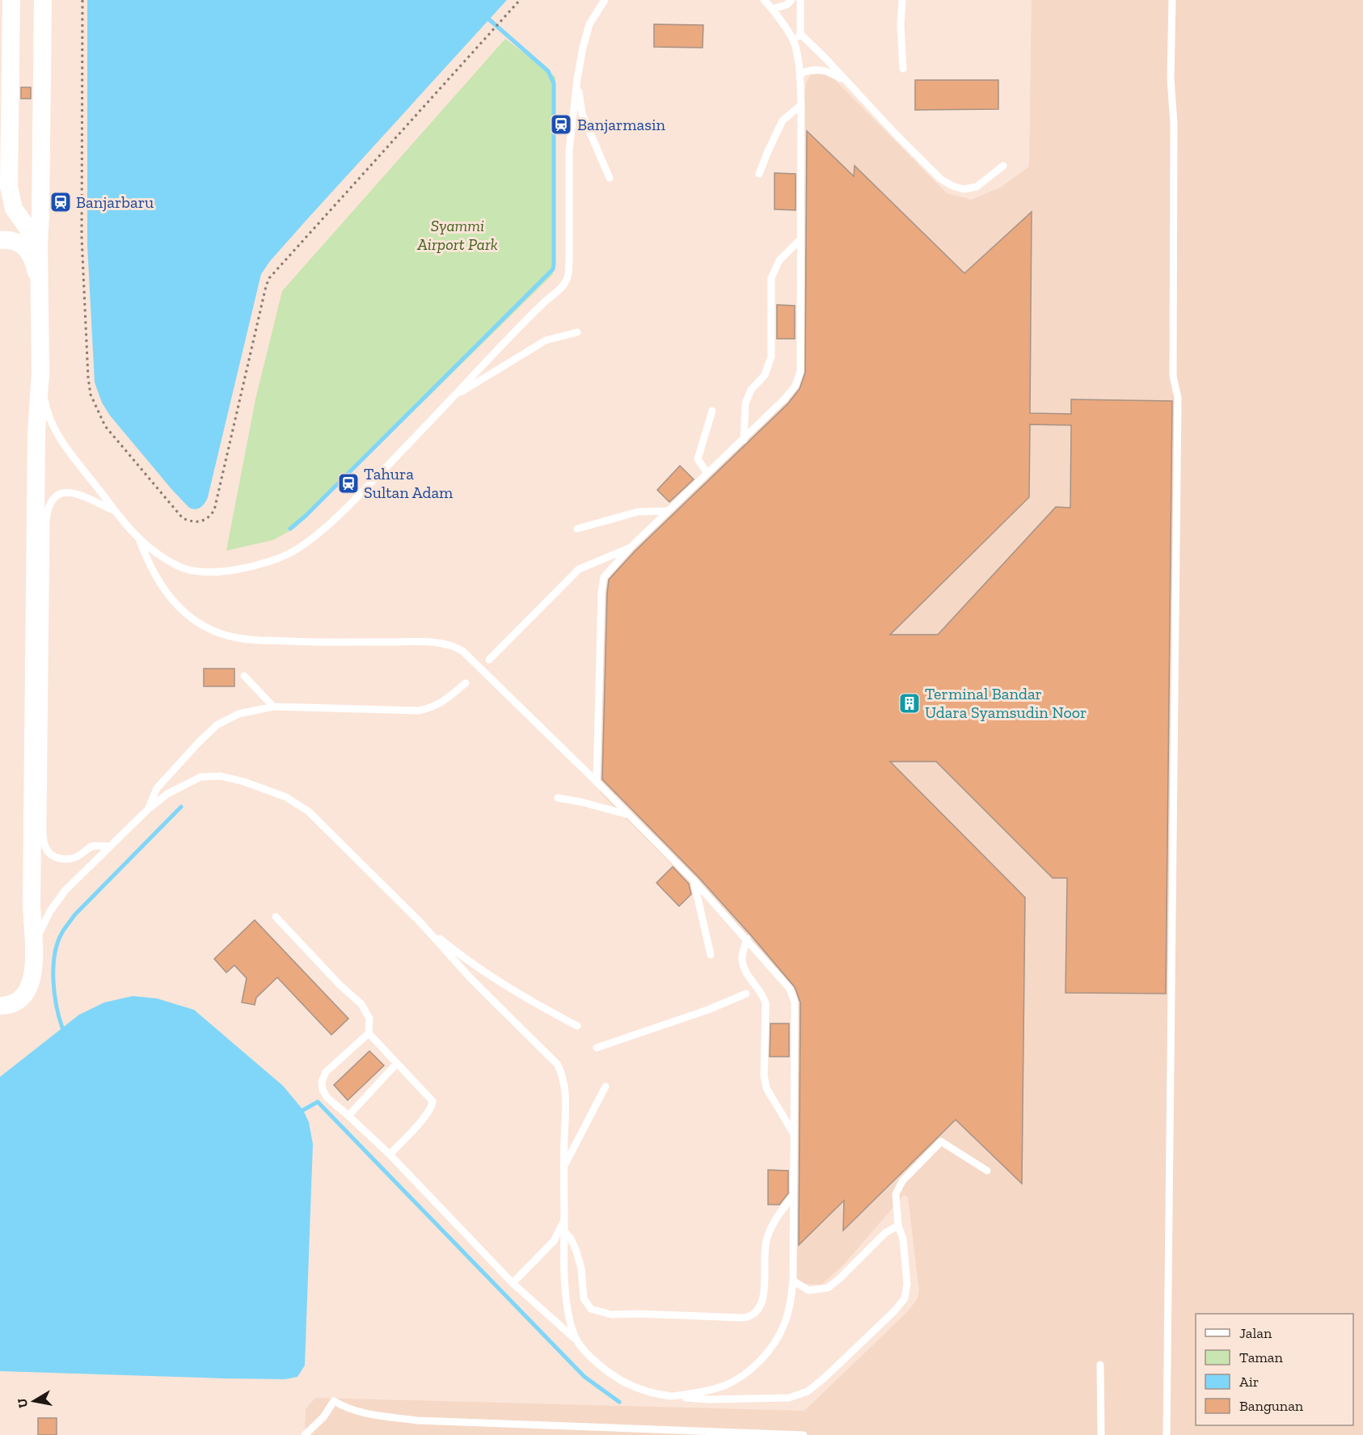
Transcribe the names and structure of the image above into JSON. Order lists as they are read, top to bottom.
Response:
{
  "parks": ["Syammi Airport Park"],
  "places": {
    "station": ["Banjarmasin", "Banjarbaru", "Tahura Sultan Adam"],
    "building": ["Terminal Bandar Udara Syamsudin Noor"]
  },
  "legend": [
    "Jalan",
    "Taman",
    "Air",
    "Bangunan"
  ],
  "north": "left"
}
